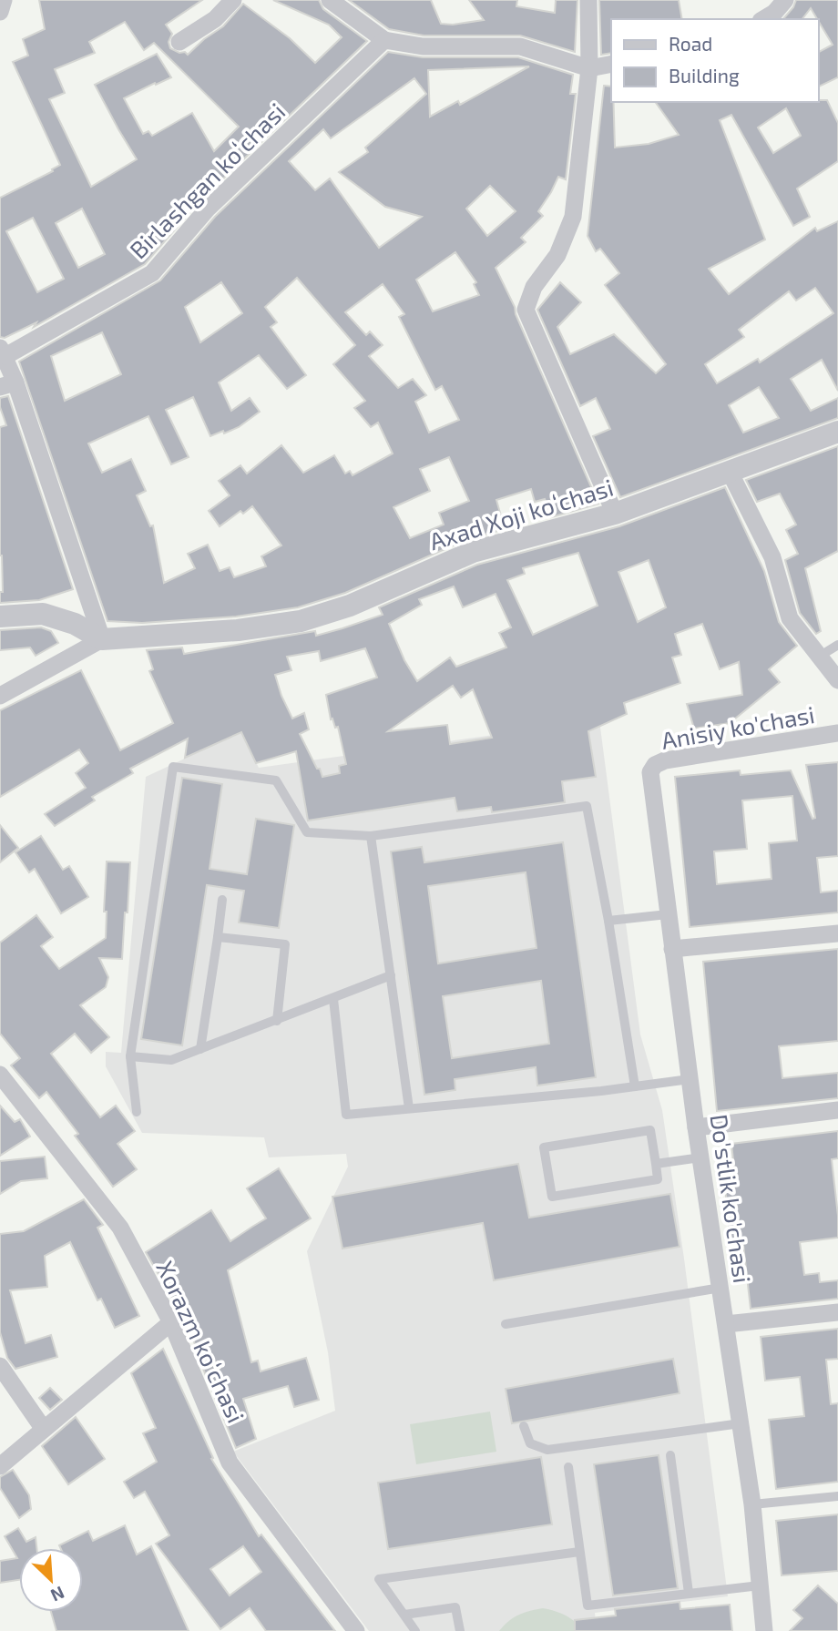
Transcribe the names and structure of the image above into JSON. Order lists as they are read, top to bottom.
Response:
{
  "streets": {
    "street": [
      "Birlashgan koʻchasi",
      "Axad Xoji koʻchasi",
      "Anisiy ko'chasi",
      "Do'stlik ko'chasi",
      "Xorazm koʻchasi"
    ]
  },
  "crossings": [
    ["Birlashgan koʻchasi", "Axad Xoji koʻchasi"],
    ["Anisiy ko'chasi", "Do'stlik ko'chasi"]
  ],
  "legend": ["Road", "Building"],
  "north": "bottom right"
}
